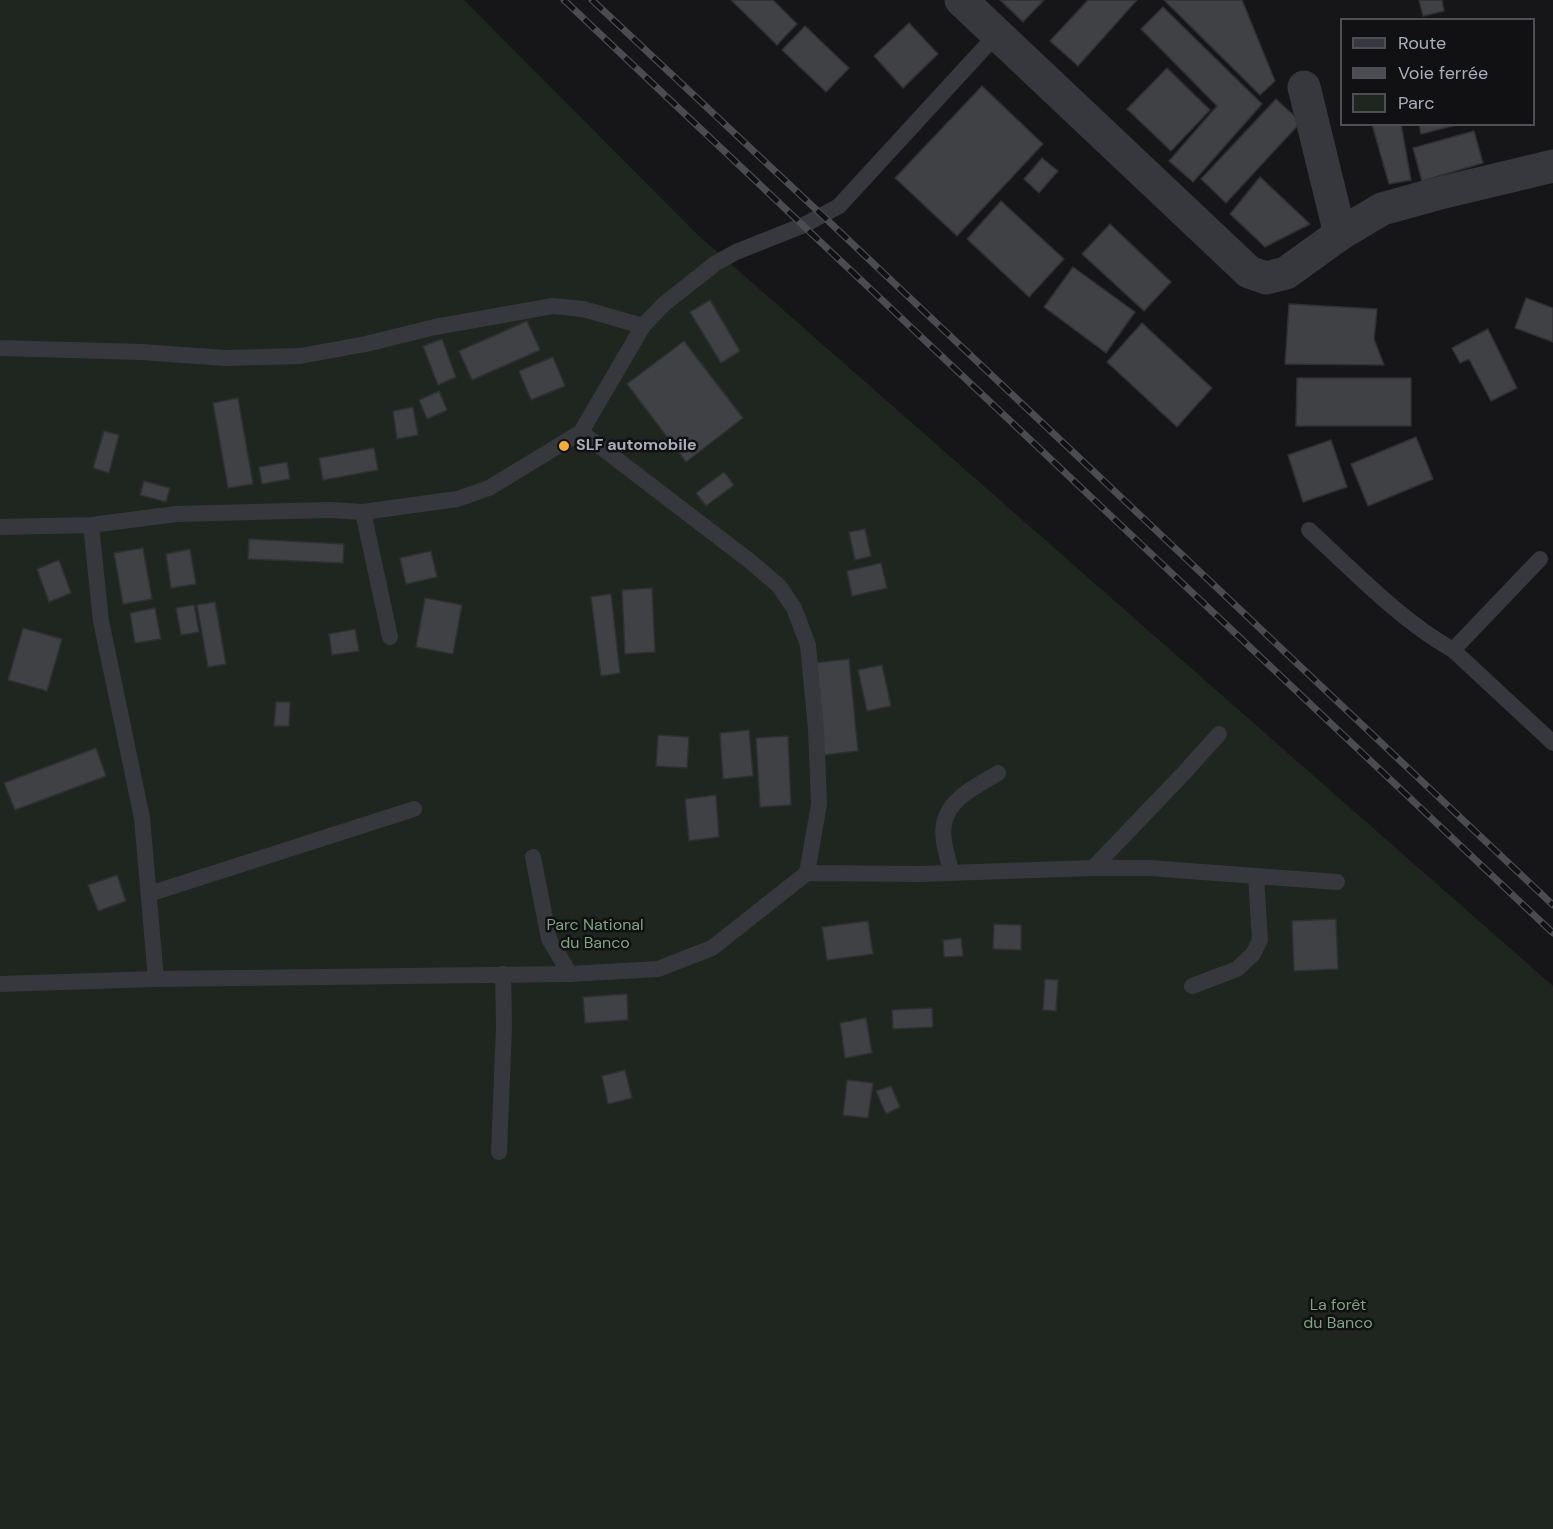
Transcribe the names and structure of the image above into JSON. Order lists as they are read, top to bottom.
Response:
{
  "parks": ["Parc National du Banco", "La forêt du Banco"],
  "places": ["SLF automobile"],
  "legend": ["Route", "Voie ferrée", "Parc"]
}
